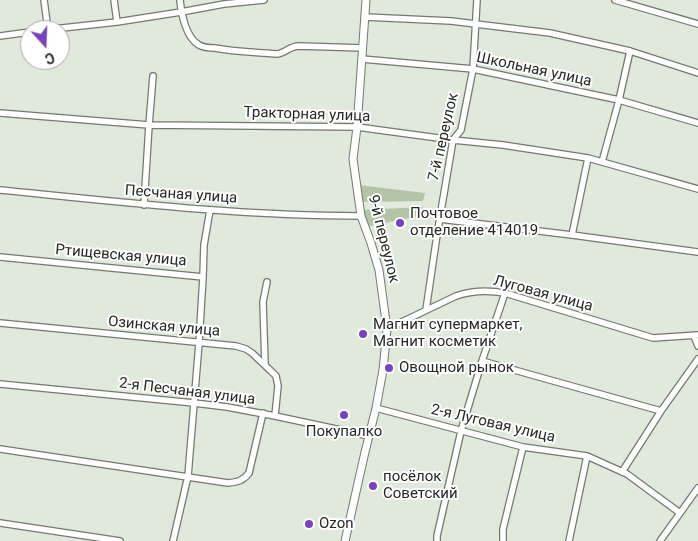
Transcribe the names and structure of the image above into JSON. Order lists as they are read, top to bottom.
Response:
{
  "streets": {
    "street": [
      "Школьная улица",
      "Тракторная улица",
      "7-й переулок",
      "Песчаная улица",
      "9-й переулок",
      "Ртищевская улица",
      "Луговая улица",
      "Озинская улица",
      "2-я Песчаная улица",
      "2-я Луговая улица"
    ]
  },
  "crossings": [
    ["Школьная улица", "7-й переулок"],
    ["Школьная улица", "9-й переулок"],
    ["Тракторная улица", "7-й переулок"],
    ["Тракторная улица", "9-й переулок"],
    ["7-й переулок", "Луговая улица"],
    ["Песчаная улица", "9-й переулок"],
    ["Песчаная улица", "Ртищевская улица"],
    ["9-й переулок", "Луговая улица"],
    ["9-й переулок", "2-я Песчаная улица"],
    ["9-й переулок", "2-я Луговая улица"],
    ["Озинская улица", "2-я Песчаная улица"]
  ],
  "places": [
    "Почтовое отделение 414019",
    "Магнит супермаркет, Магнит косметик",
    "Овощной рынок",
    "Покупалко",
    "посёлок Советский",
    "Ozon"
  ],
  "north": "bottom"
}
